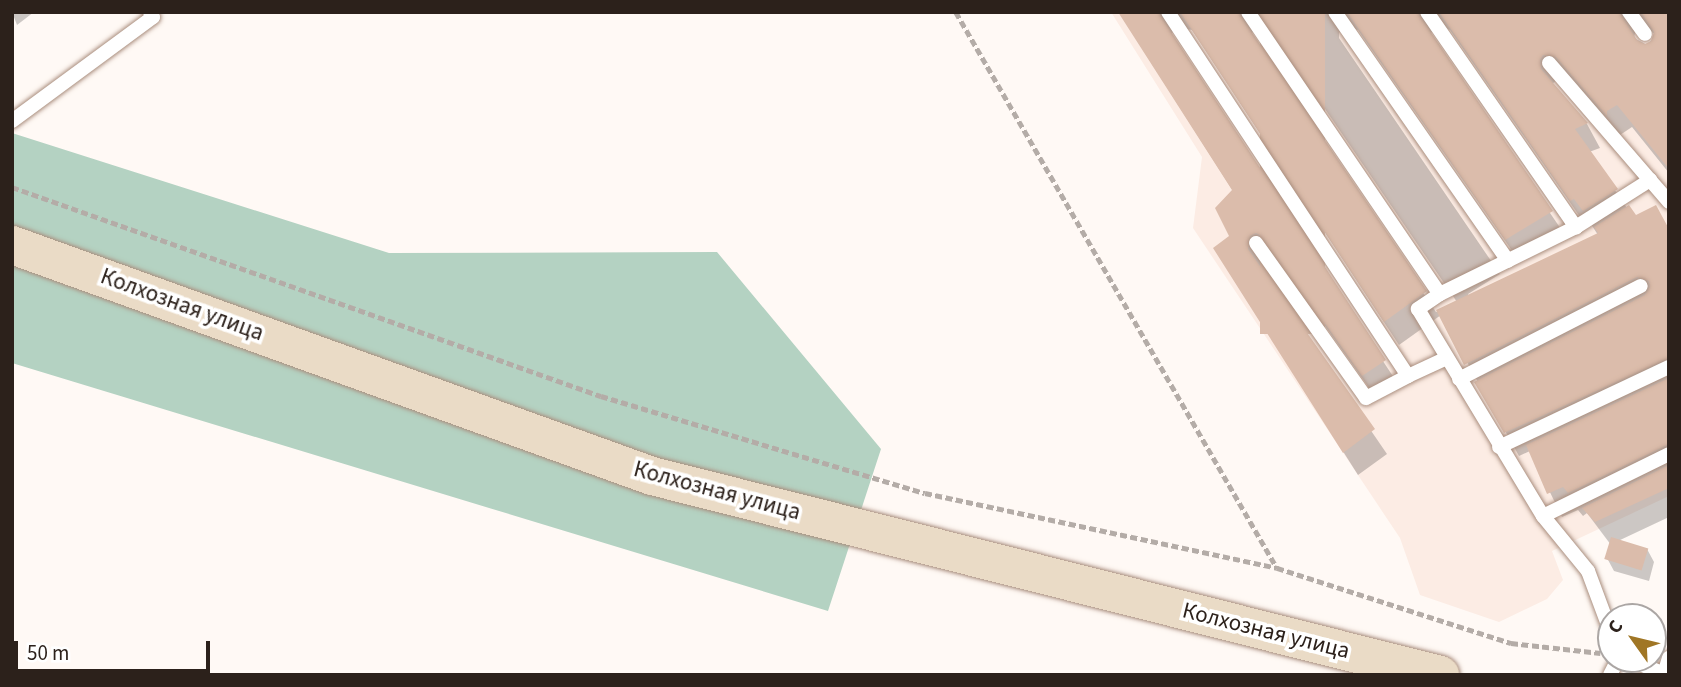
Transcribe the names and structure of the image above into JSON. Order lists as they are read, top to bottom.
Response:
{
  "streets": {
    "main road": ["Колхозная улица"]
  },
  "scale_bar": "50 m",
  "north": "top left"
}
